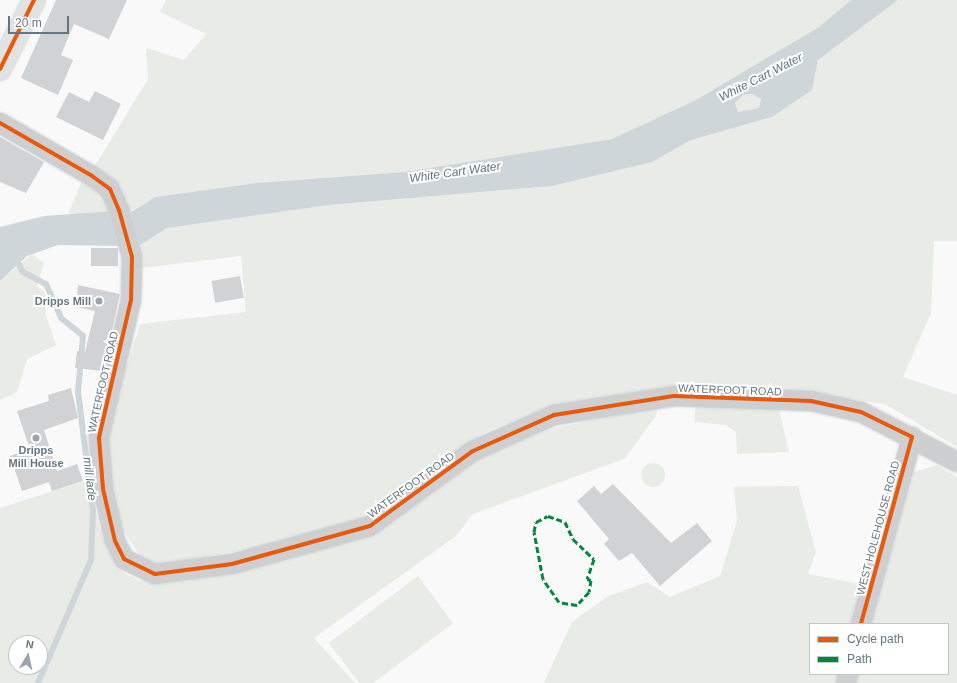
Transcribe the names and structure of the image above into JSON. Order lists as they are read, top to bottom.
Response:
{
  "streets": {
    "street": ["WATERFOOT ROAD", "WEST HOLEHOUSE ROAD"]
  },
  "crossings": [
    ["WATERFOOT ROAD", "WEST HOLEHOUSE ROAD"]
  ],
  "water": ["White Cart Water", "mill lade"],
  "places": ["Dripps Mill", "Dripps Mill House"],
  "legend": ["Cycle path", "Path"],
  "scale_bar": "20 m",
  "north": "top"
}
